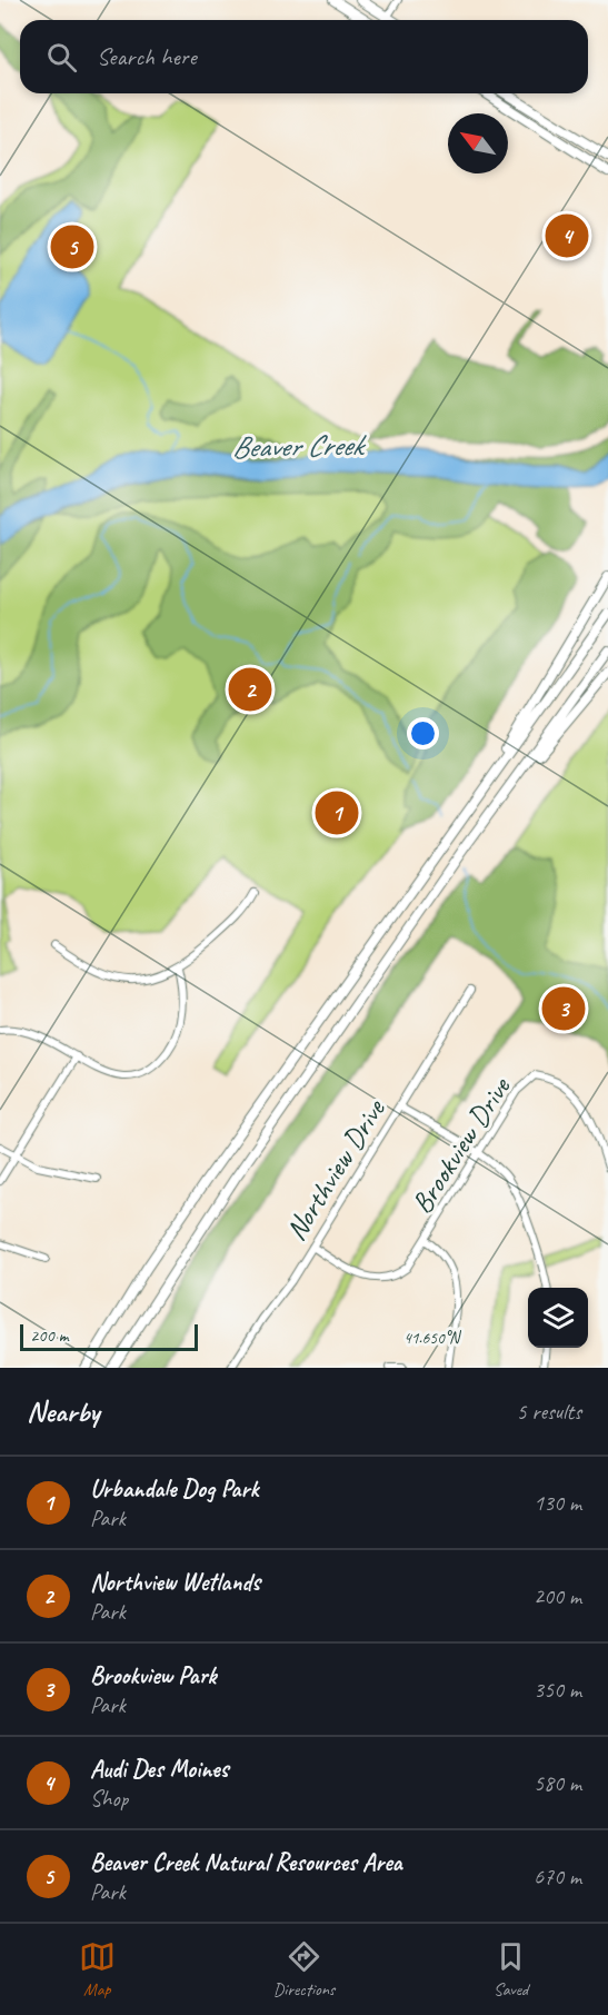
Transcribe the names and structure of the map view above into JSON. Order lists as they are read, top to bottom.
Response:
{
  "streets": {
    "street": ["Brookview Drive", "Northview Drive"]
  },
  "crossings": [
    ["Brookview Drive", "Northview Drive"]
  ],
  "water": ["Beaver Creek"],
  "scale_bar": "200 m",
  "north": "top left",
  "page": {
    "search": "Search here",
    "pins": [
      "4",
      "5",
      "2",
      "1",
      "3"
    ],
    "scale": "200 m",
    "heading": ["Nearby", "5 results"],
    "list": [
      {
        "mark": "1",
        "name": "Urbandale Dog Park",
        "note": "Park",
        "value": "130 m"
      },
      {
        "mark": "2",
        "name": "Northview Wetlands",
        "note": "Park",
        "value": "200 m"
      },
      {
        "mark": "3",
        "name": "Brookview Park",
        "note": "Park",
        "value": "350 m"
      },
      {
        "mark": "4",
        "name": "Audi Des Moines",
        "note": "Shop",
        "value": "580 m"
      },
      {
        "mark": "5",
        "name": "Beaver Creek Natural Resources Area",
        "note": "Park",
        "value": "670 m"
      }
    ],
    "nav": ["Map", "Directions", "Saved"]
  },
  "coordinates": ["41.650°N"]
}
